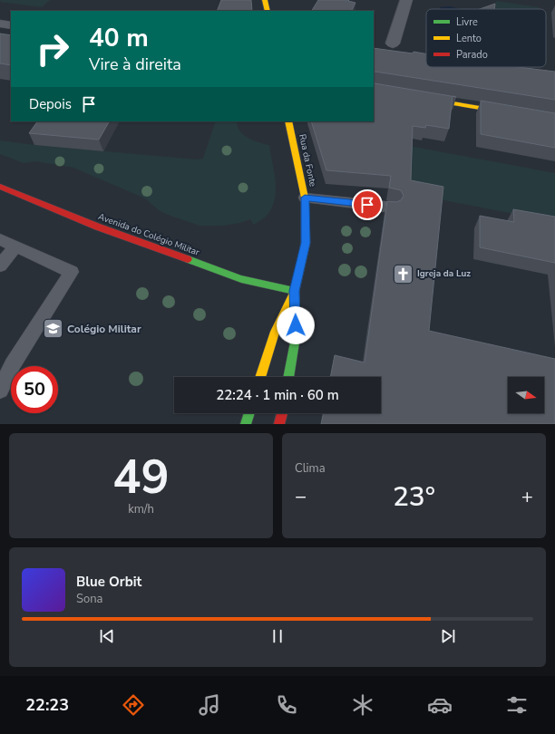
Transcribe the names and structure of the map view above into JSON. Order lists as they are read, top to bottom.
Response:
{
  "streets": {
    "street": ["Rua da Fonte", "Avenida do Colégio Militar"]
  },
  "crossings": [
    ["Rua da Fonte", "Avenida do Colégio Militar"]
  ],
  "places": {
    "church": ["Igreja da Luz"],
    "school or university": ["Colégio Militar"]
  },
  "legend": ["Livre", "Lento", "Parado"],
  "north": "right",
  "page": {
    "turn": ["40 m", "Vire à direita"],
    "then": "Depois",
    "limit": "50",
    "trip": "22:24 · 1 min · 60 m",
    "tile": [
      ["49", "km/h"],
      "Clima"
    ],
    "heat": ["−", "23°", "+"],
    "song": ["Blue Orbit", "Sona"],
    "tabs": "22:23"
  }
}
